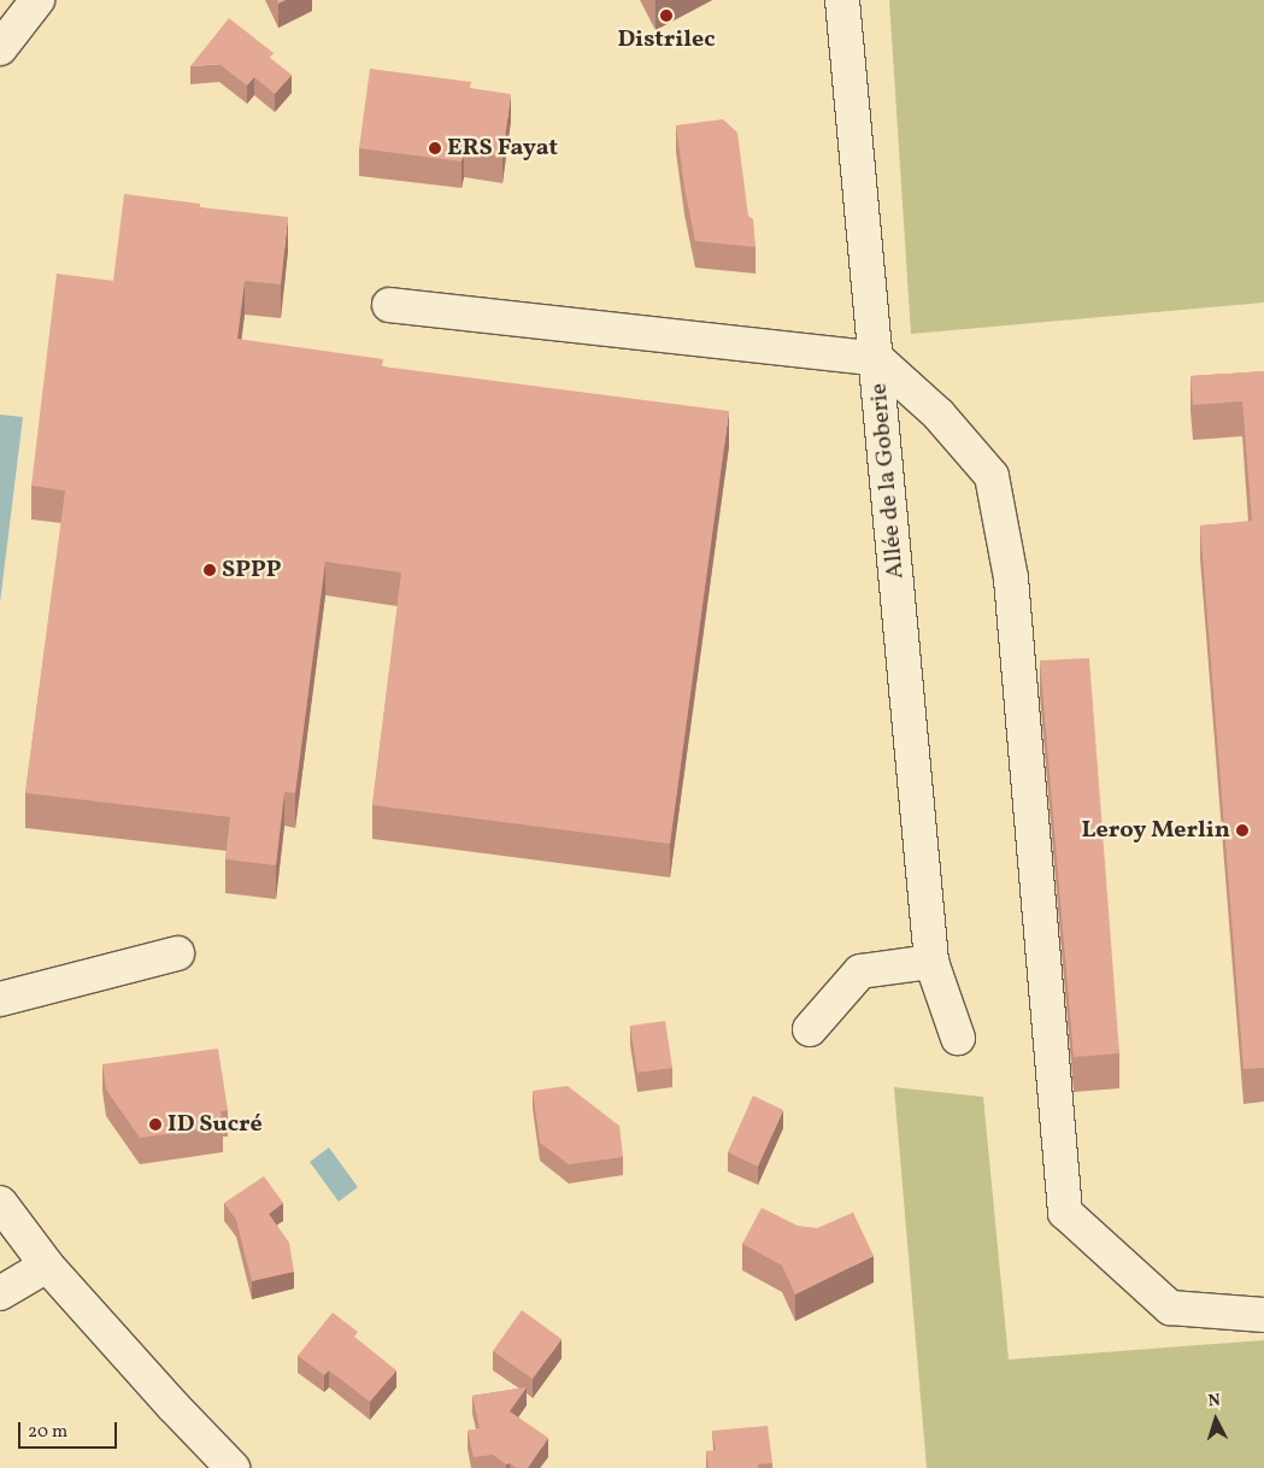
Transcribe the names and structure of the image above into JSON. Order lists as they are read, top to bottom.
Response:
{
  "streets": {
    "street": ["Allée de la Goberie"]
  },
  "places": [
    "Distrilec",
    "ERS Fayat",
    "SPPP",
    "Leroy Merlin",
    "ID Sucré"
  ],
  "scale_bar": "20 m",
  "north": "top"
}
